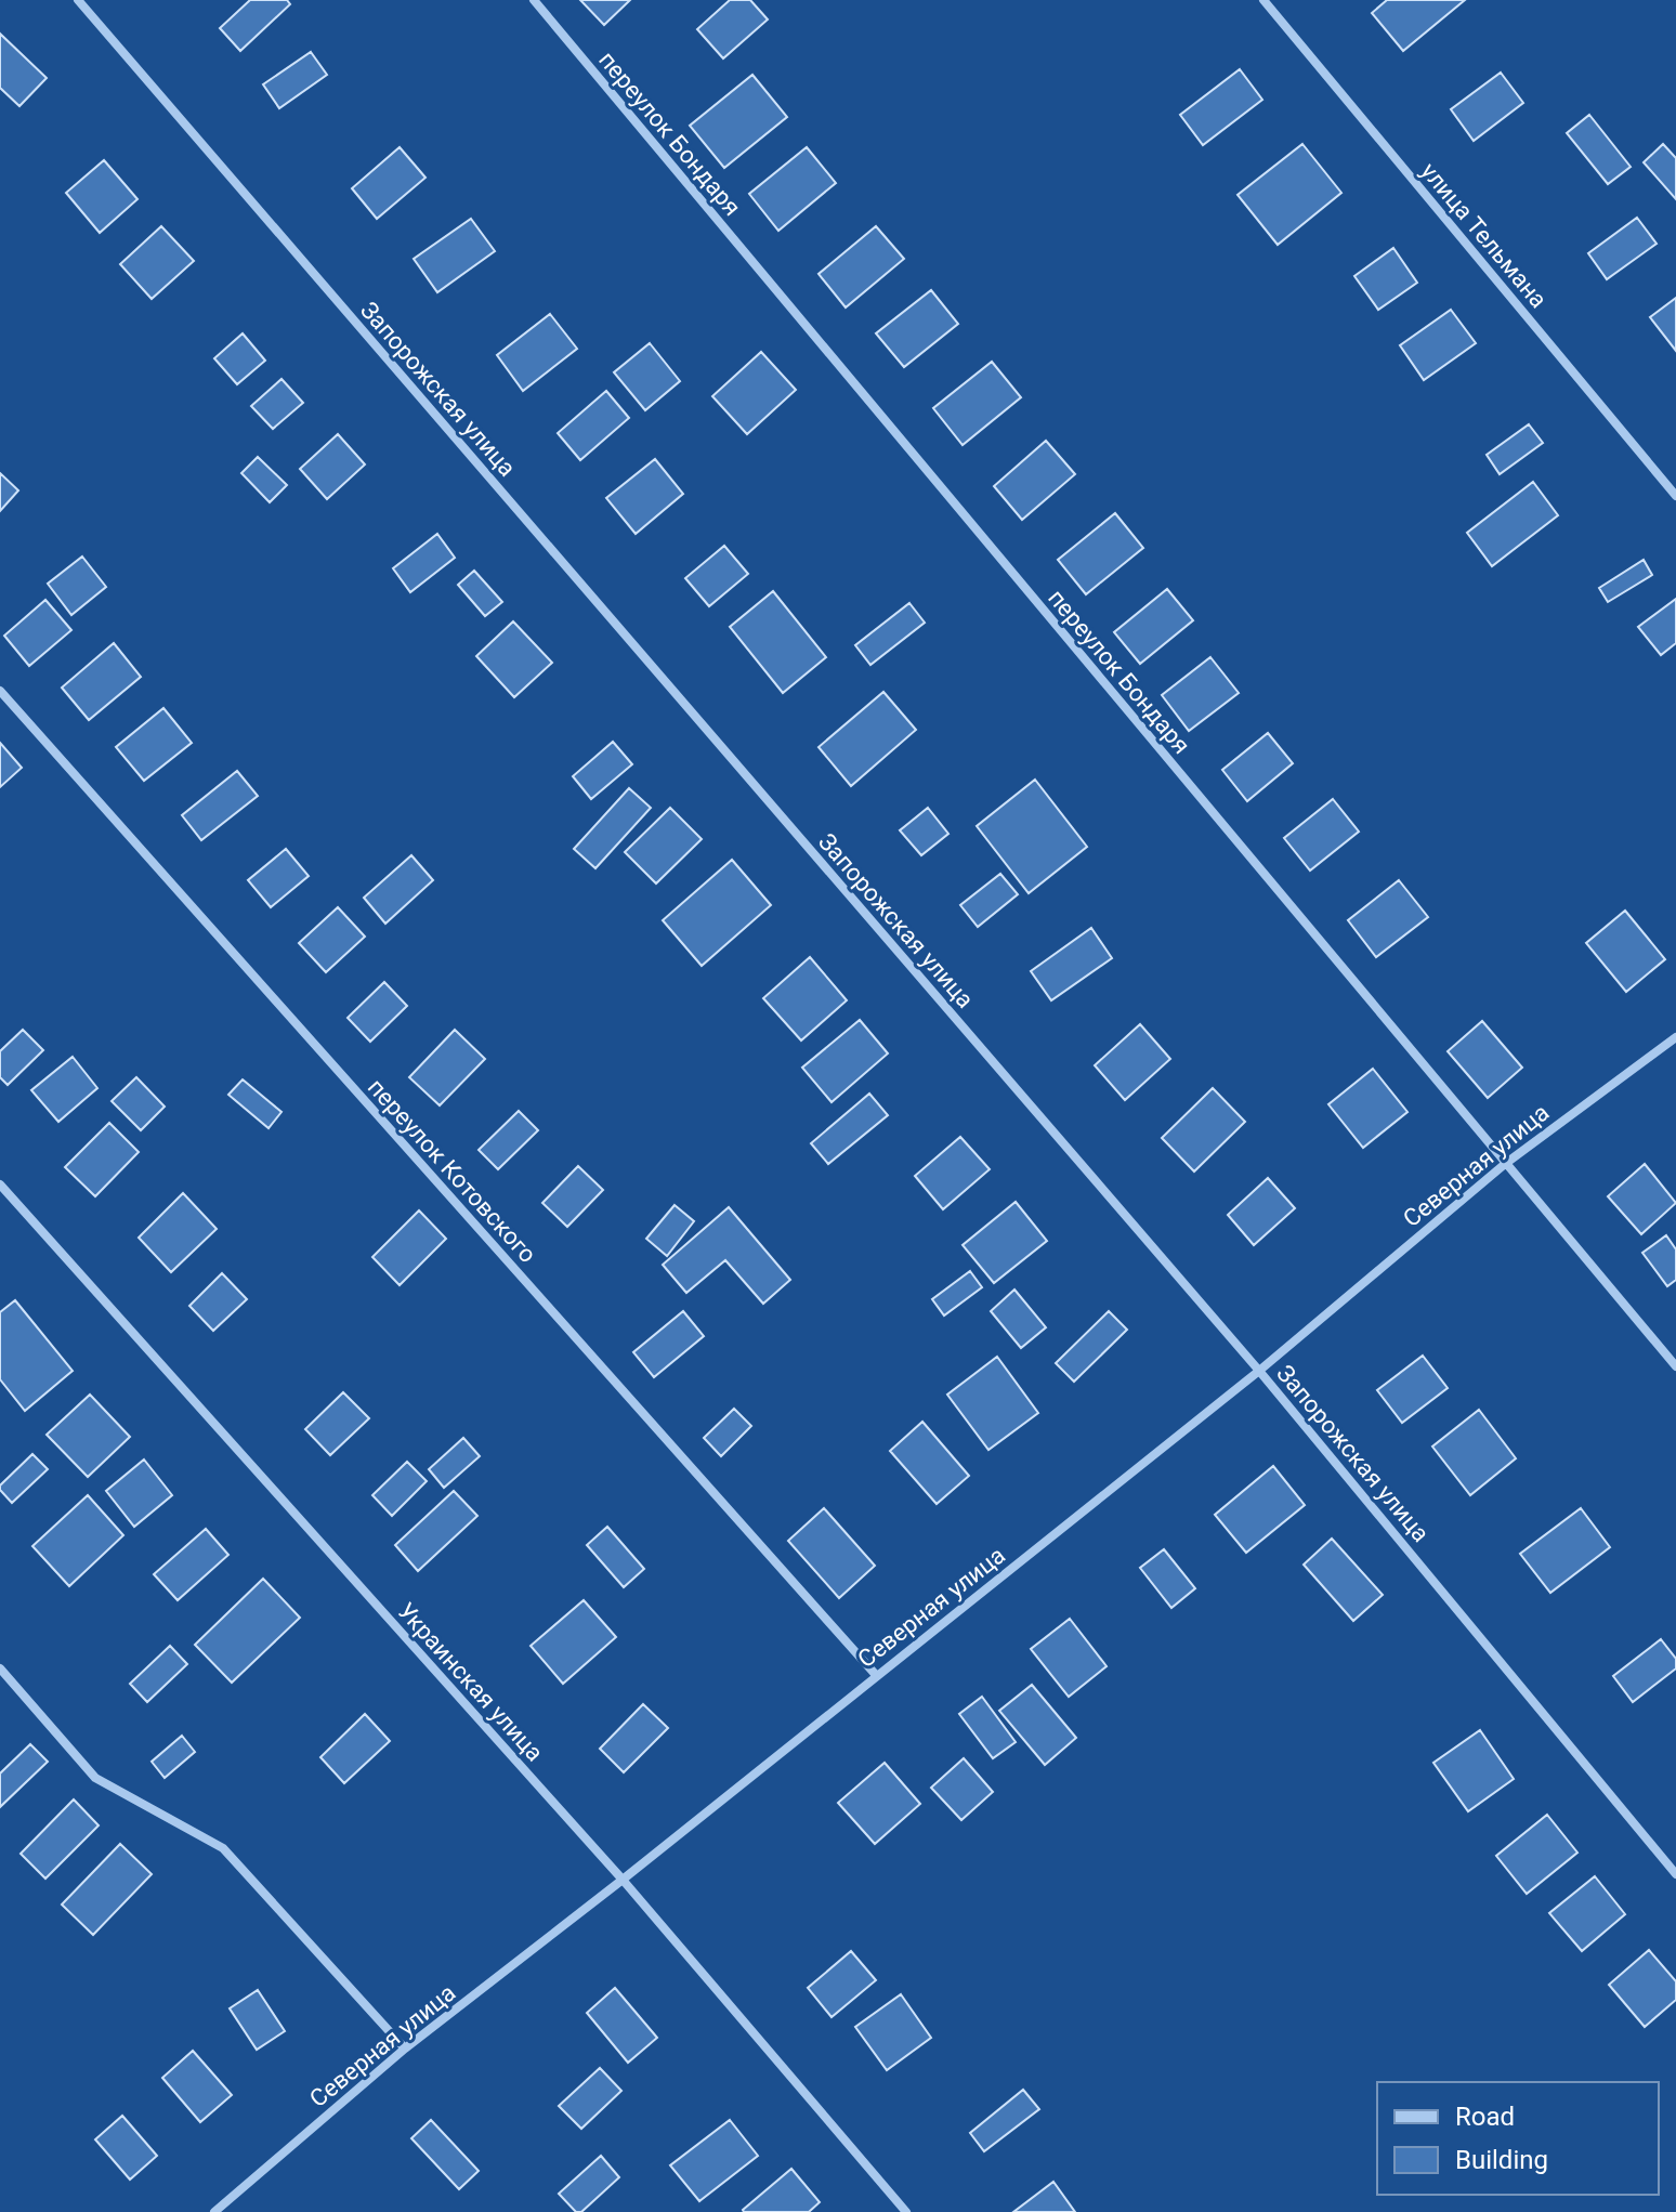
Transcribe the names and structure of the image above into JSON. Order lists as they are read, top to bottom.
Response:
{
  "streets": {
    "street": [
      "переулок Бондаря",
      "улица Тельмана",
      "Запорожская улица",
      "Северная улица",
      "переулок Котовского",
      "Украинская улица"
    ]
  },
  "crossings": [
    ["переулок Бондаря", "Северная улица"],
    ["Запорожская улица", "Северная улица"],
    ["Северная улица", "переулок Котовского"],
    ["Северная улица", "Украинская улица"]
  ],
  "legend": ["Road", "Building"]
}
